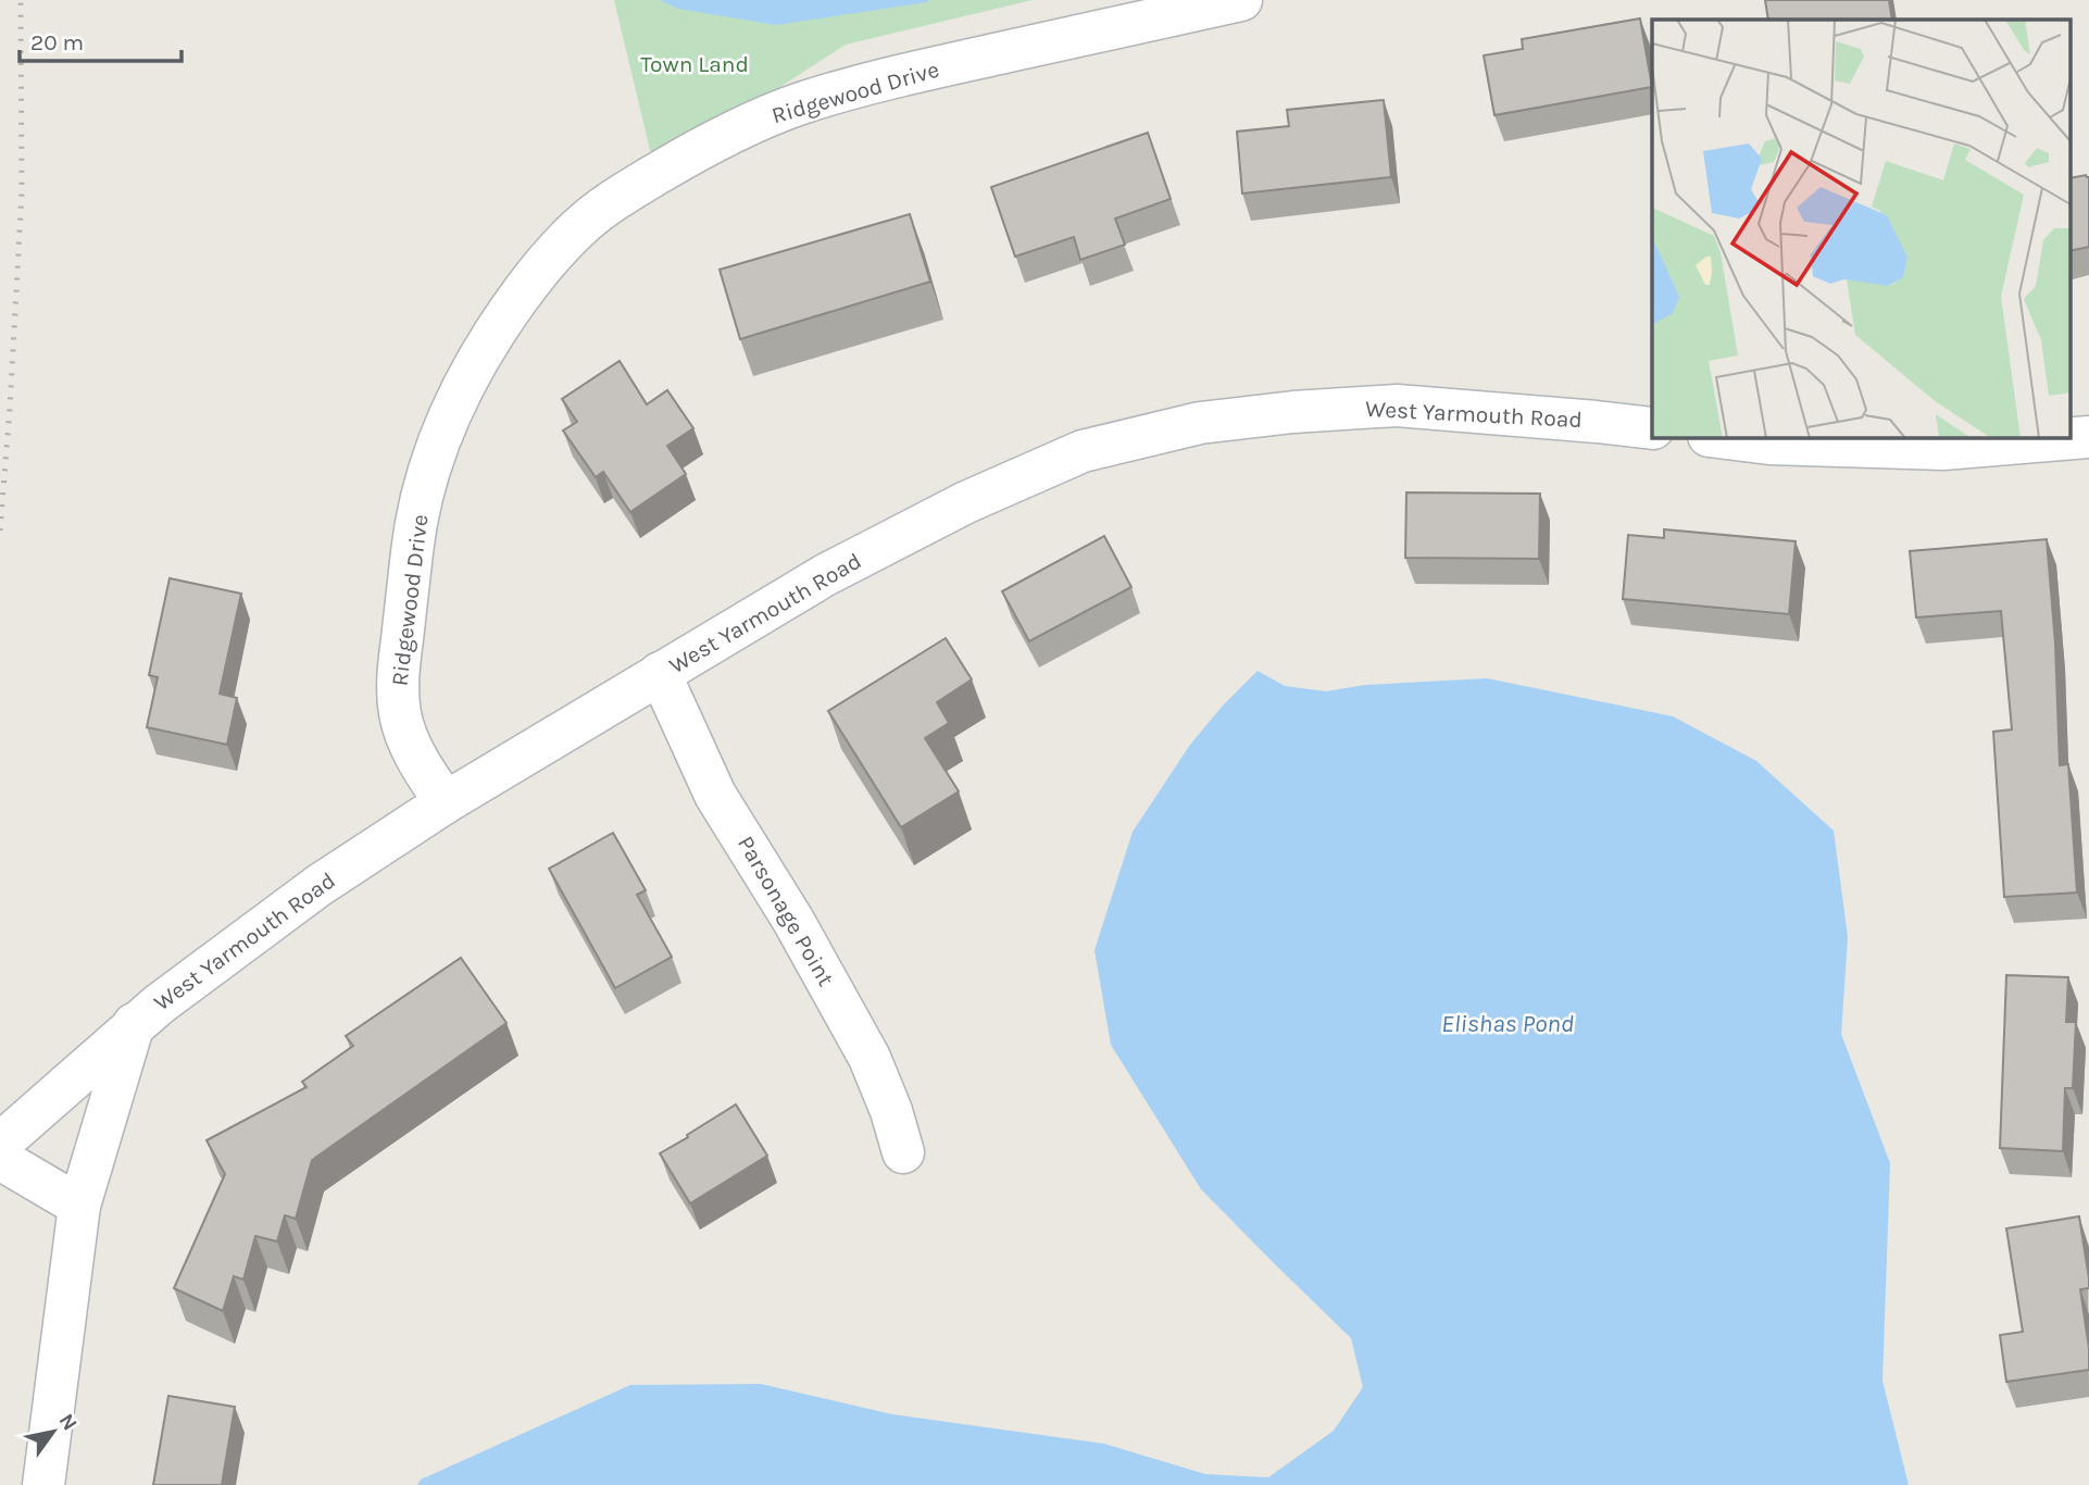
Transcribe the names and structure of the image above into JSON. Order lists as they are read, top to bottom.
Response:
{
  "streets": {
    "street": ["Ridgewood Drive", "West Yarmouth Road", "Parsonage Point"]
  },
  "crossings": [
    ["Ridgewood Drive", "West Yarmouth Road"],
    ["West Yarmouth Road", "Parsonage Point"]
  ],
  "water": ["Elishas Pond"],
  "parks": ["Town Land"],
  "scale_bar": "20 m",
  "north": "top right"
}
